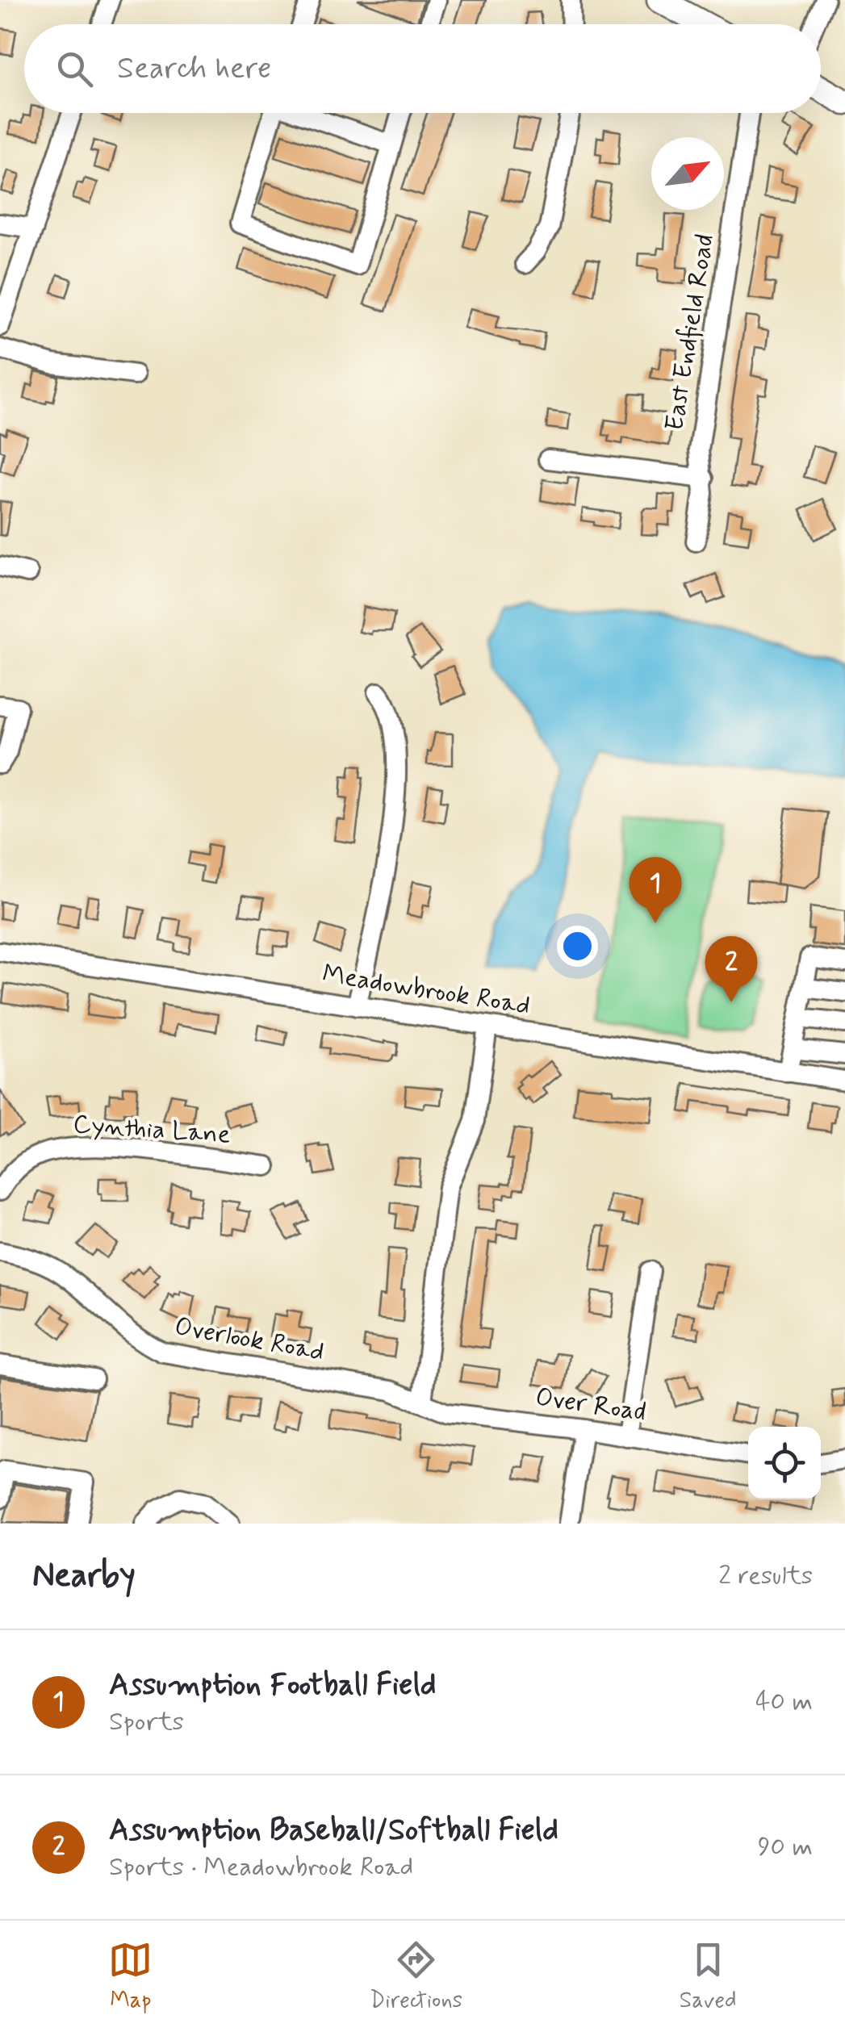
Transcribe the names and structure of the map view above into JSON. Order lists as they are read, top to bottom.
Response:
{
  "streets": {
    "street": [
      "East Endfield Road",
      "Meadowbrook Road",
      "Cynthia Lane",
      "Overlook Road",
      "Over Road"
    ]
  },
  "crossings": [
    ["Overlook Road", "Over Road"]
  ],
  "north": "top right",
  "page": {
    "search": "Search here",
    "pins": ["1", "2"],
    "heading": ["Nearby", "2 results"],
    "list": [
      {
        "mark": "1",
        "name": "Assumption Football Field",
        "note": "Sports",
        "value": "40 m"
      },
      {
        "mark": "2",
        "name": "Assumption Baseball/Softball Field",
        "note": "Sports · Meadowbrook Road",
        "value": "90 m"
      }
    ],
    "nav": ["Map", "Directions", "Saved"]
  }
}
